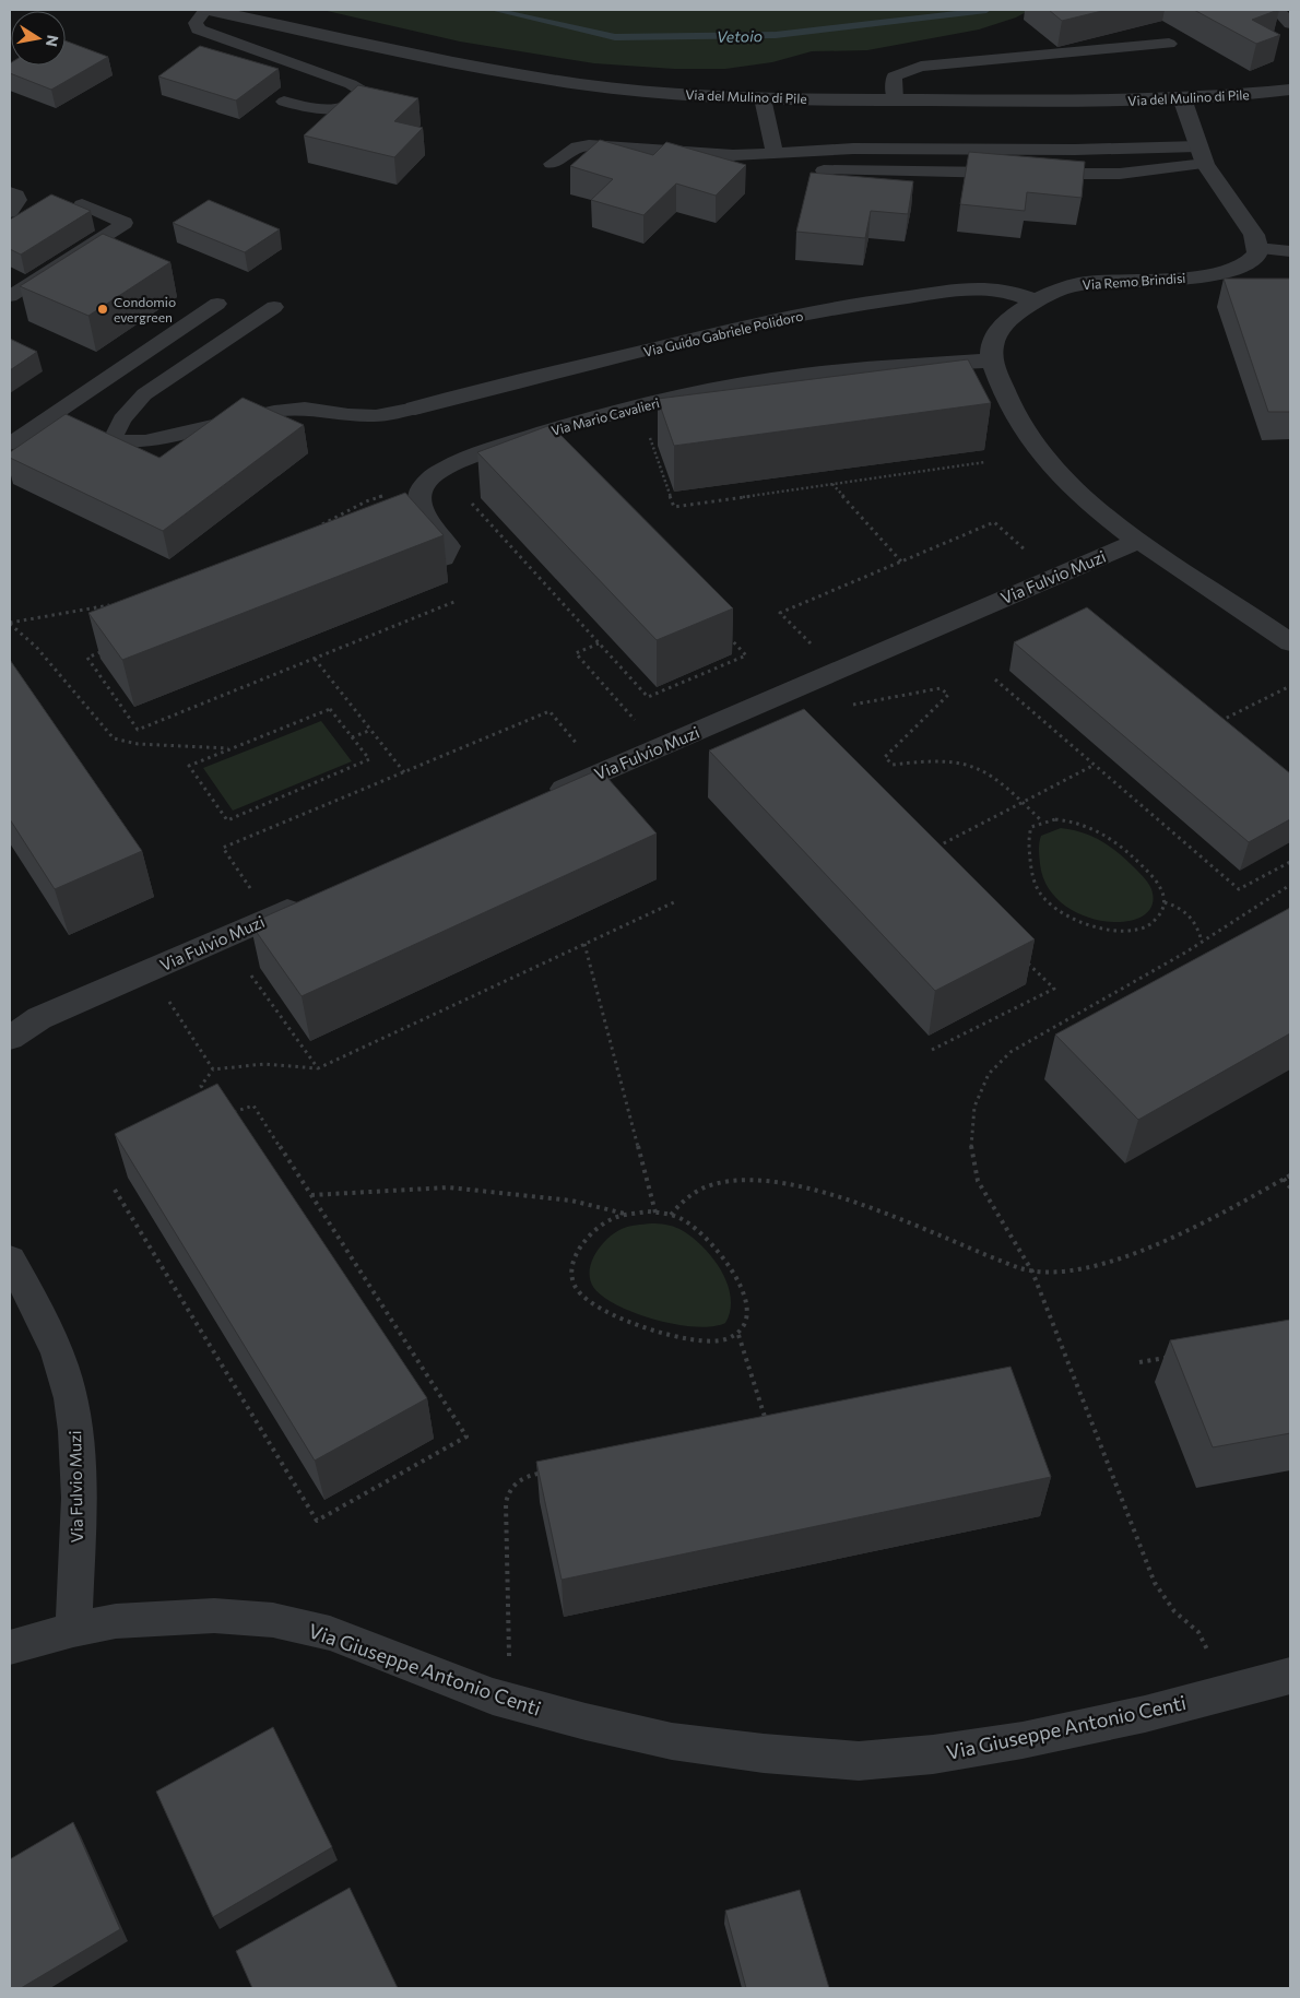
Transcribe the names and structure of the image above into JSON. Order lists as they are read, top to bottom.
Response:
{
  "streets": {
    "street": [
      "Via del Mulino di Pile",
      "Via Remo Brindisi",
      "Via Guido Gabriele Polidoro",
      "Via Mario Cavalieri",
      "Via Fulvio Muzi",
      "Via Giuseppe Antonio Centi"
    ]
  },
  "crossings": [
    ["Via Remo Brindisi", "Via Guido Gabriele Polidoro"],
    ["Via Remo Brindisi", "Via Mario Cavalieri"],
    ["Via Fulvio Muzi", "Via Giuseppe Antonio Centi"]
  ],
  "water": ["Vetoio"],
  "places": ["Condomio evergreen"],
  "north": "right"
}
